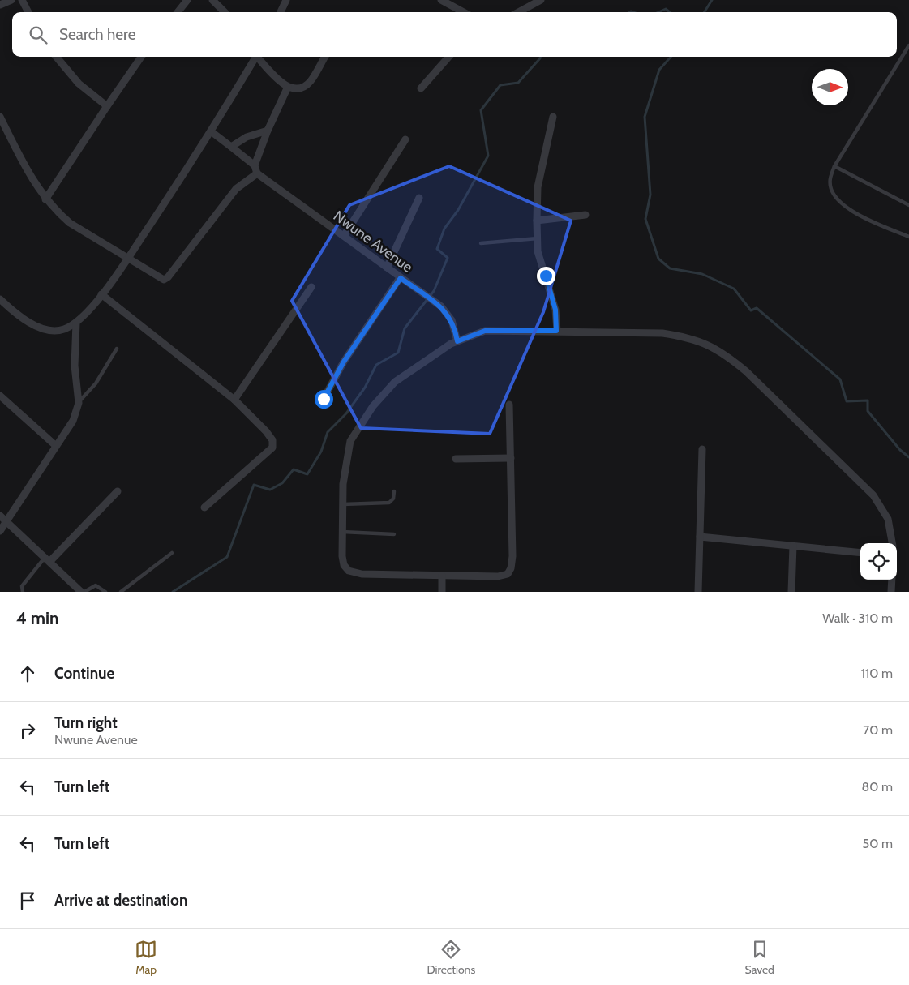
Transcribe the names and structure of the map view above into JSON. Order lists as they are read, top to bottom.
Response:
{
  "streets": {
    "street": ["Nwune Avenue"]
  },
  "north": "right",
  "page": {
    "search": "Search here",
    "heading": ["4 min", "Walk · 310 m"],
    "list": [
      ["Continue", "110 m"],
      ["Turn right", "Nwune Avenue", "70 m"],
      ["Turn left", "80 m"],
      ["Turn left", "50 m"],
      "Arrive at destination"
    ],
    "nav": ["Map", "Directions", "Saved"]
  }
}
